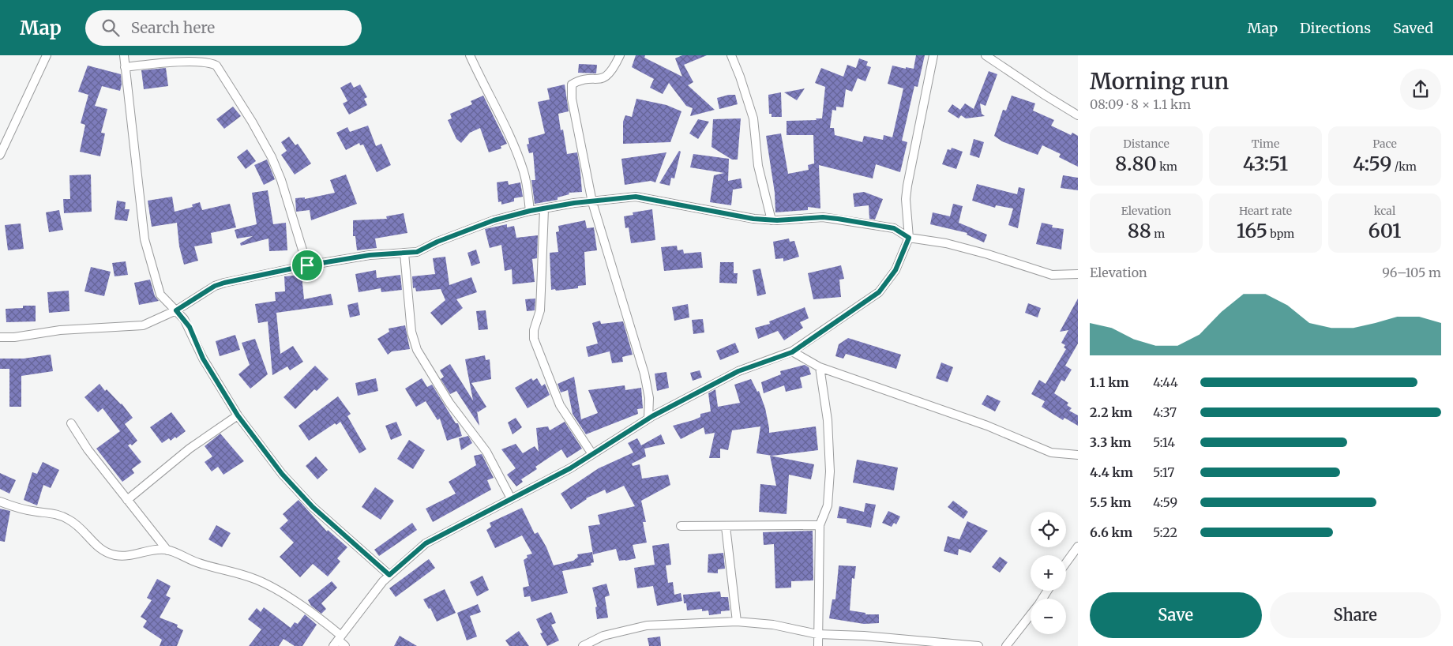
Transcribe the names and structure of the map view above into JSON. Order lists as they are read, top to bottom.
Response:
{
  "page": {
    "header": "Map",
    "search": "Search here",
    "nav": ["Map", "Directions", "Saved"],
    "heading": ["Morning run", "08:09 · 8 × 1.1 km"],
    "stats": [
      ["Distance", "8.80 km"],
      ["Time", "43:51"],
      ["Pace", "4:59 /km"],
      ["Elevation", "88 m"],
      ["Heart rate", "165 bpm"],
      ["kcal", "601"]
    ],
    "chart": ["Elevation", "96–105 m"],
    "list": [
      {
        "name": "1.1 km",
        "note": "4:44"
      },
      {
        "name": "2.2 km",
        "note": "4:37"
      },
      {
        "name": "3.3 km",
        "note": "5:14"
      },
      {
        "name": "4.4 km",
        "note": "5:17"
      },
      {
        "name": "5.5 km",
        "note": "4:59"
      },
      {
        "name": "6.6 km",
        "note": "5:22"
      }
    ],
    "map_buttons": ["+", "−"],
    "buttons": ["Save", "Share"]
  }
}
